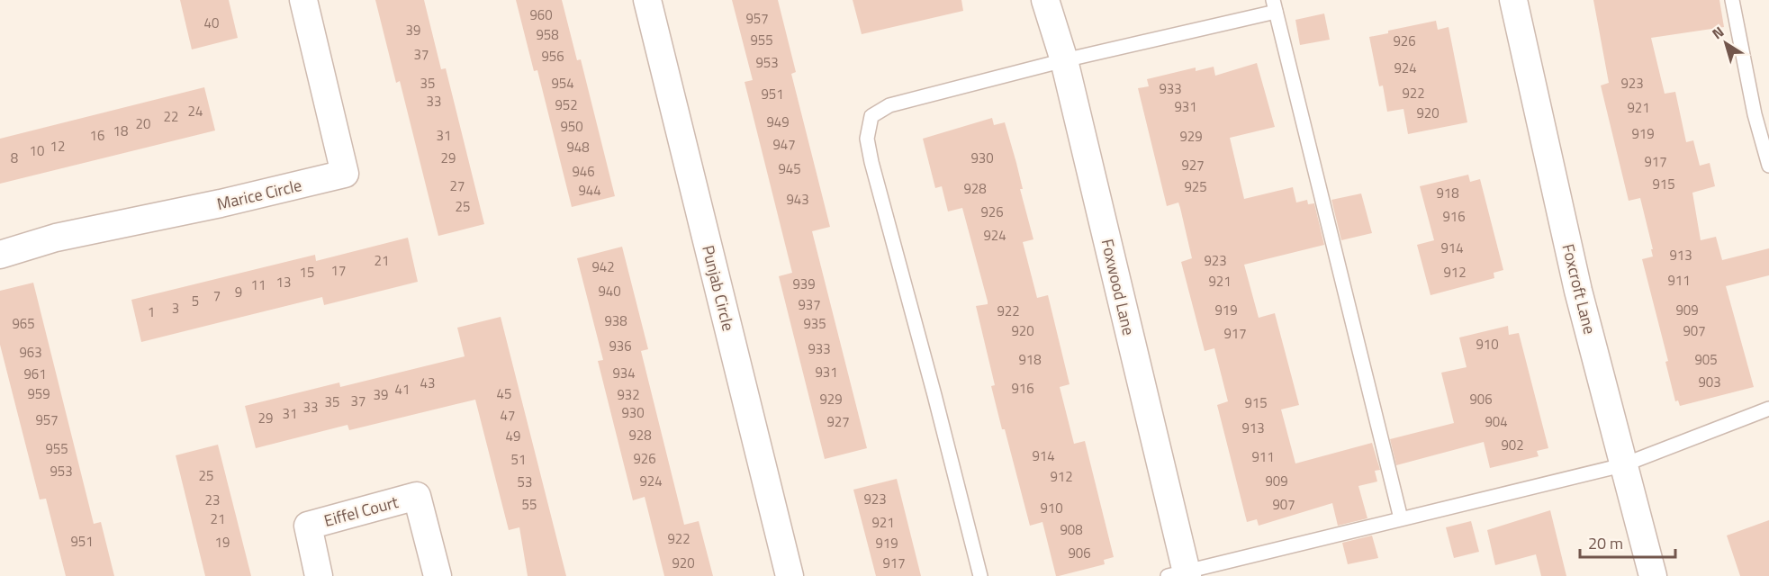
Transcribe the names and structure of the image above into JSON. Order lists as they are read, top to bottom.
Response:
{
  "streets": {
    "street": [
      "Marice Circle",
      "Foxwood Lane",
      "Punjab Circle",
      "Foxcroft Lane",
      "Eiffel Court"
    ]
  },
  "house_numbers": [
    "960",
    "957",
    "40",
    "39",
    "958",
    "955",
    "926",
    "37",
    "956",
    "953",
    "924",
    "35",
    "954",
    "923",
    "933",
    "922",
    "951",
    "33",
    "952",
    "931",
    "921",
    "24",
    "920",
    "22",
    "949",
    "20",
    "950",
    "18",
    "919",
    "16",
    "31",
    "929",
    "947",
    "12",
    "948",
    "10",
    "8",
    "29",
    "930",
    "917",
    "927",
    "945",
    "946",
    "915",
    "27",
    "925",
    "928",
    "944",
    "918",
    "943",
    "25",
    "926",
    "916",
    "924",
    "914",
    "913",
    "21",
    "923",
    "942",
    "17",
    "15",
    "912",
    "911",
    "921",
    "13",
    "939",
    "11",
    "940",
    "9",
    "7",
    "5",
    "937",
    "3",
    "919",
    "909",
    "922",
    "1",
    "938",
    "965",
    "935",
    "920",
    "907",
    "917",
    "910",
    "936",
    "933",
    "963",
    "918",
    "905",
    "931",
    "934",
    "961",
    "903",
    "43",
    "916",
    "41",
    "959",
    "45",
    "39",
    "932",
    "929",
    "906",
    "37",
    "35",
    "915",
    "33",
    "930",
    "31",
    "47",
    "29",
    "957",
    "927",
    "904",
    "913",
    "928",
    "49",
    "902",
    "955",
    "914",
    "911",
    "926",
    "51",
    "953",
    "25",
    "912",
    "924",
    "909",
    "53",
    "923",
    "23",
    "55",
    "907",
    "910",
    "21",
    "921",
    "908",
    "922",
    "951",
    "19",
    "919",
    "906",
    "920",
    "917"
  ],
  "scale_bar": "20 m",
  "north": "top left"
}
